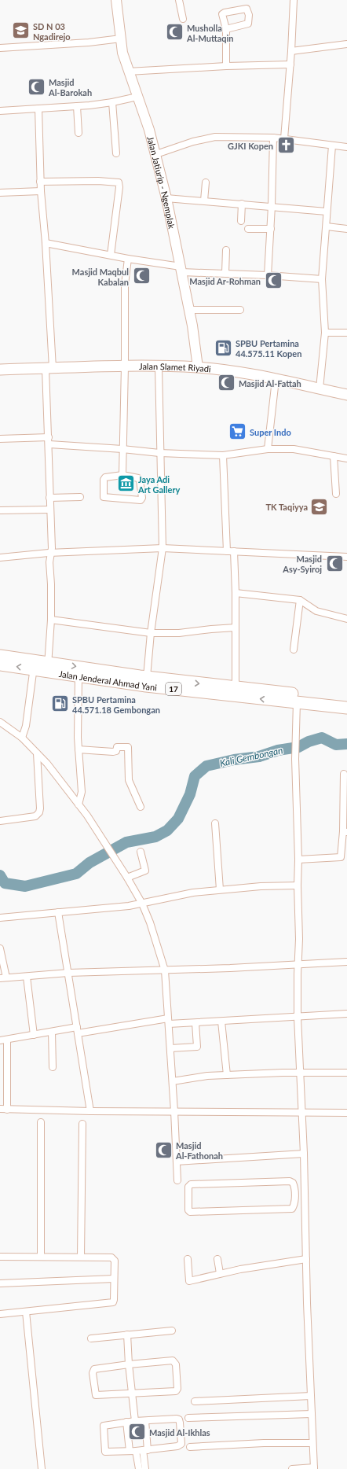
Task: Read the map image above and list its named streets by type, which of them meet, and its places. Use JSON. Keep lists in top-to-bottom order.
{
  "streets": {
    "highway": ["Jalan Jenderal Ahmad Yani", "17"],
    "main road": ["Jalan Slamet Riyadi"],
    "street": ["Jalan Jatiurip - Ngemplak"]
  },
  "crossings": [
    ["Jalan Jatiurip - Ngemplak", "Jalan Slamet Riyadi"]
  ],
  "water": ["Kali Gembongan"],
  "places": {
    "school or university": ["SD N 03 Ngadirejo", "TK Taqiyya"],
    "mosque": [
      "Musholla Al-Muttaqin",
      "Masjid Al-Barokah",
      "Masjid Maqbul Kabalan",
      "Masjid Ar-Rohman",
      "Masjid Al-Fattah",
      "Masjid Asy-Syiroj",
      "Masjid Al-Fathonah",
      "Masjid Al-Ikhlas"
    ],
    "church": ["GJKI Kopen"],
    "fuel station": ["SPBU Pertamina 44.575.11 Kopen", "SPBU Pertamina 44.571.18 Gembongan"],
    "supermarket": ["Super Indo"],
    "museum": ["Jaya Adi Art Gallery"]
  }
}
